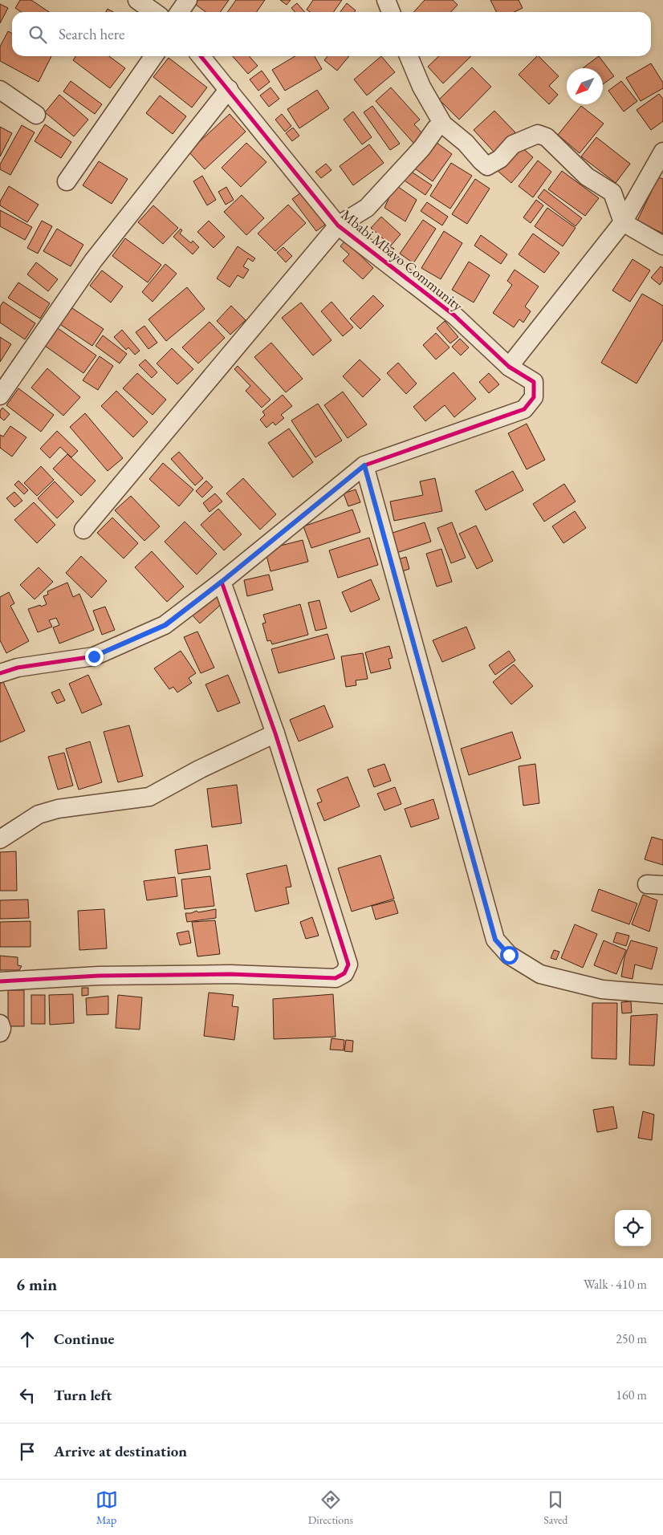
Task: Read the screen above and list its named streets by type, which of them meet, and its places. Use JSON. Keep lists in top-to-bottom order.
{
  "streets": {
    "street": ["Mbabi Mbayo Community"]
  },
  "north": "bottom left",
  "page": {
    "search": "Search here",
    "heading": ["6 min", "Walk · 410 m"],
    "list": [
      ["Continue", "250 m"],
      ["Turn left", "160 m"],
      "Arrive at destination"
    ],
    "nav": ["Map", "Directions", "Saved"]
  }
}
